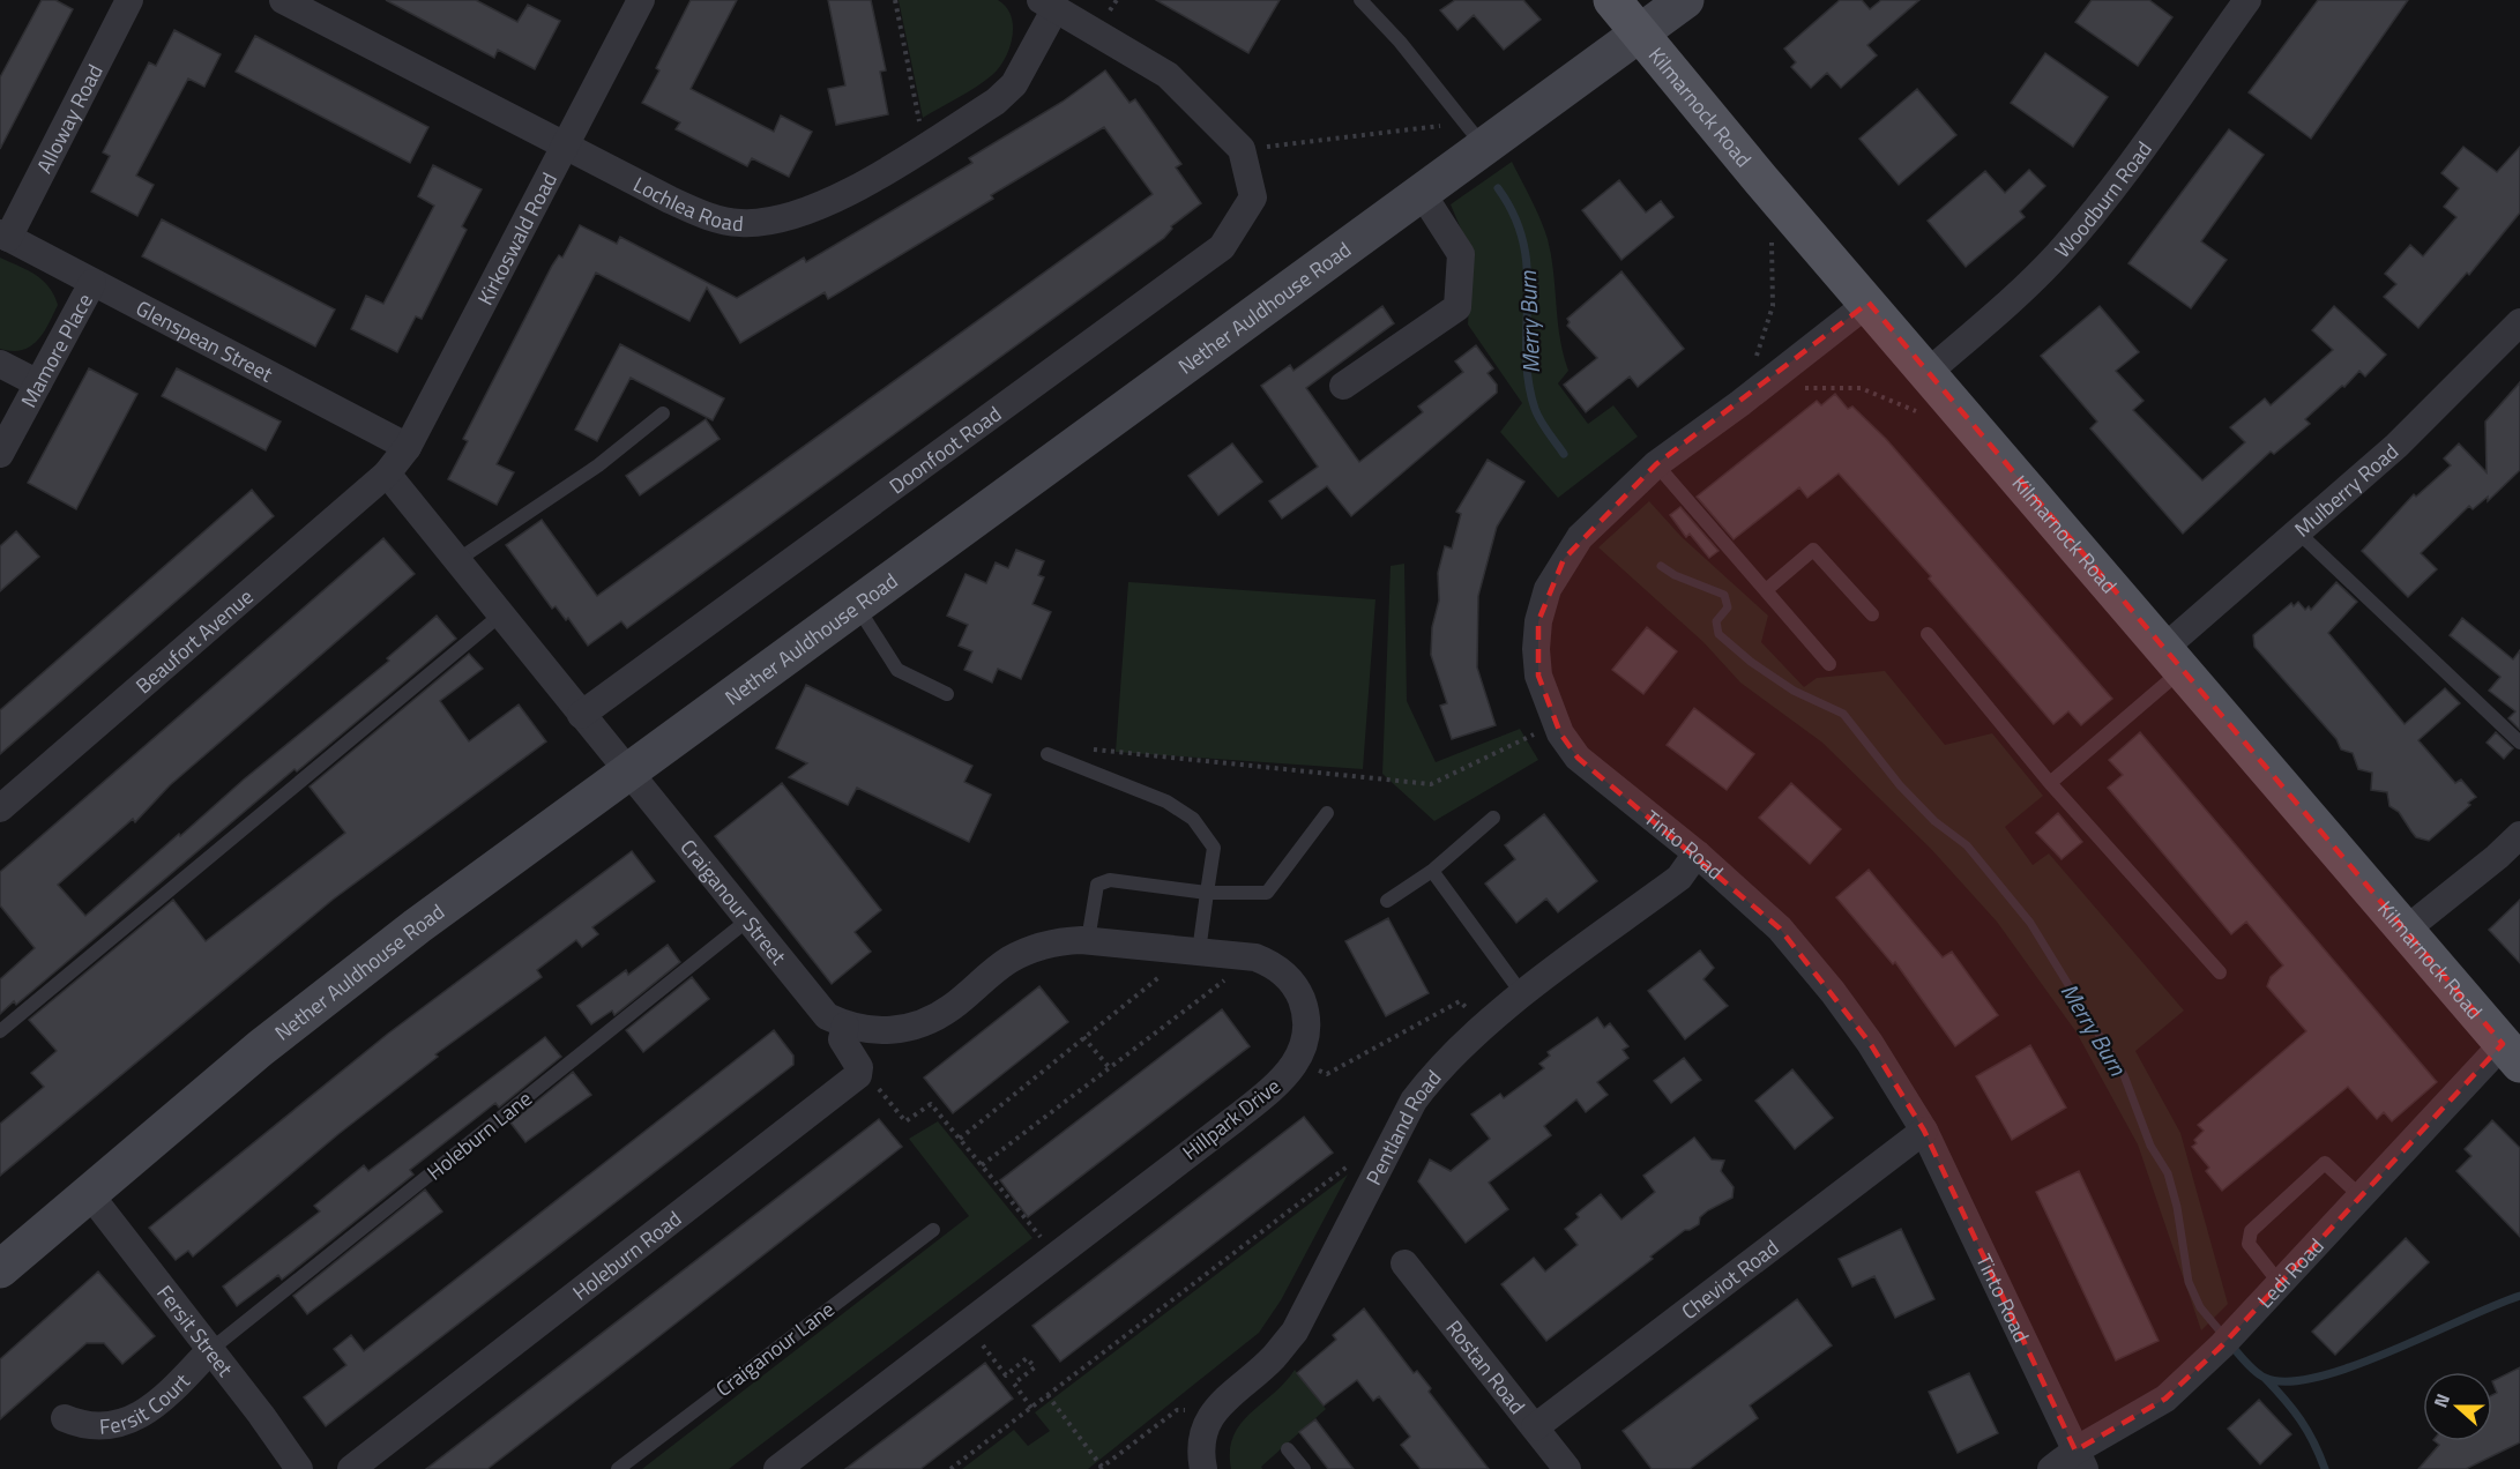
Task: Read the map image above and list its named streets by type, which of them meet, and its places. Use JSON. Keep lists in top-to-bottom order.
{
  "streets": {
    "main road": ["Kilmarnock Road", "Nether Auldhouse Road"],
    "street": [
      "Alloway Road",
      "Woodburn Road",
      "Lochlea Road",
      "Kirkoswald Road",
      "Glenspean Street",
      "Mamore Place",
      "Doonfoot Road",
      "Mulberry Road",
      "Beaufort Avenue",
      "Tinto Road",
      "Craiganour Street",
      "Hillpark Drive",
      "Pentland Road",
      "Holeburn Road",
      "Ledi Road",
      "Cheviot Road",
      "Fersit Street",
      "Rostan Road",
      "Fersit Court"
    ],
    "lane": ["Holeburn Lane", "Craiganour Lane"]
  },
  "crossings": [
    ["Kilmarnock Road", "Woodburn Road"],
    ["Kilmarnock Road", "Nether Auldhouse Road"],
    ["Kilmarnock Road", "Mulberry Road"],
    ["Kilmarnock Road", "Tinto Road"],
    ["Kilmarnock Road", "Ledi Road"],
    ["Alloway Road", "Glenspean Street"],
    ["Lochlea Road", "Kirkoswald Road"],
    ["Kirkoswald Road", "Glenspean Street"],
    ["Kirkoswald Road", "Beaufort Avenue"],
    ["Kirkoswald Road", "Craiganour Street"],
    ["Nether Auldhouse Road", "Craiganour Street"],
    ["Nether Auldhouse Road", "Fersit Street"],
    ["Glenspean Street", "Mamore Place"],
    ["Doonfoot Road", "Craiganour Street"],
    ["Beaufort Avenue", "Craiganour Street"],
    ["Tinto Road", "Pentland Road"],
    ["Tinto Road", "Ledi Road"],
    ["Tinto Road", "Cheviot Road"],
    ["Craiganour Street", "Hillpark Drive"],
    ["Craiganour Street", "Holeburn Lane"],
    ["Holeburn Lane", "Fersit Street"],
    ["Holeburn Lane", "Fersit Court"],
    ["Cheviot Road", "Rostan Road"],
    ["Fersit Street", "Fersit Court"]
  ],
  "water": ["Merry Burn"],
  "north": "left"
}
